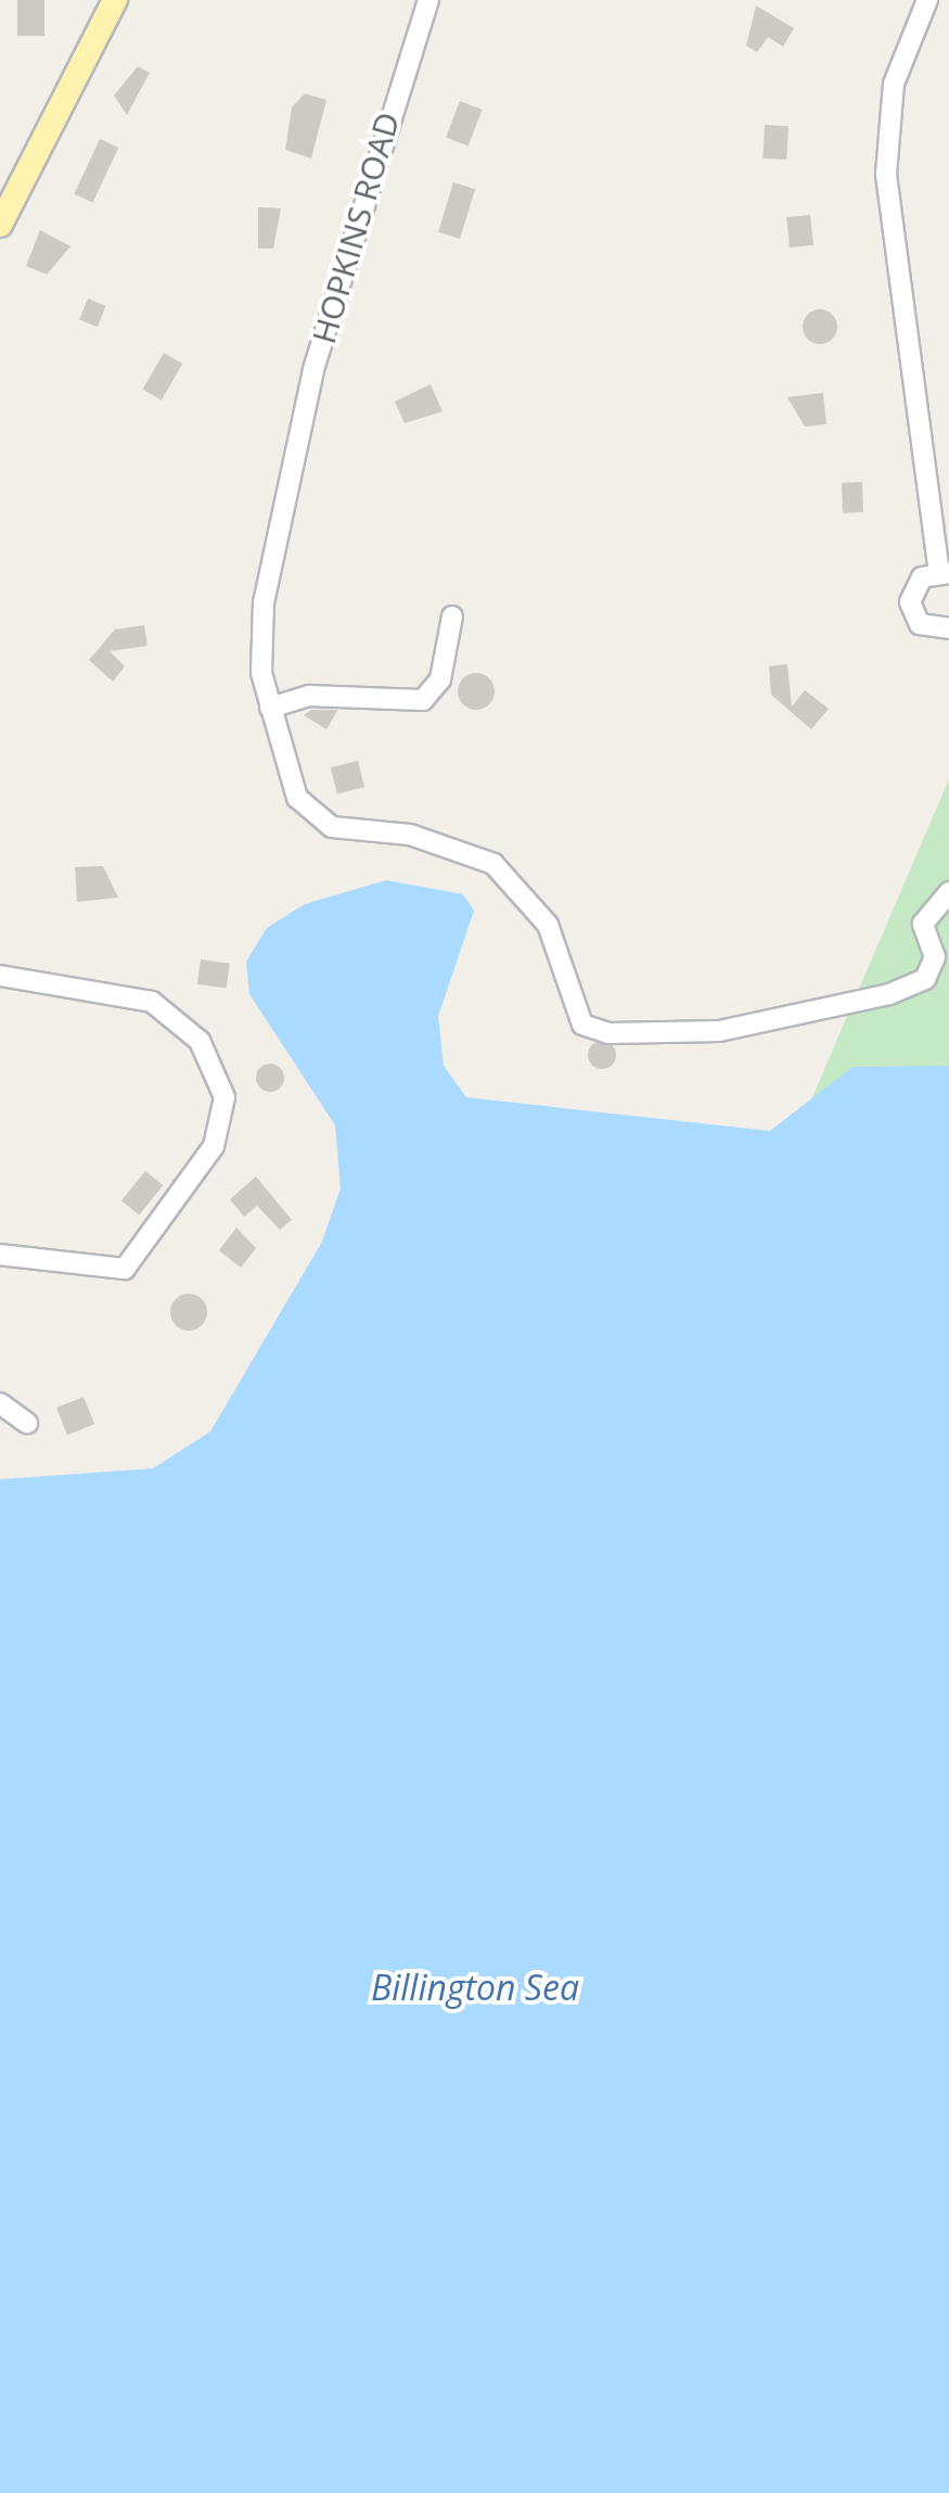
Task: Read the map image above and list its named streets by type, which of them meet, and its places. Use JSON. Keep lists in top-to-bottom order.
{
  "streets": {
    "street": ["HOPKINS ROAD"]
  },
  "water": ["Billington Sea"]
}
